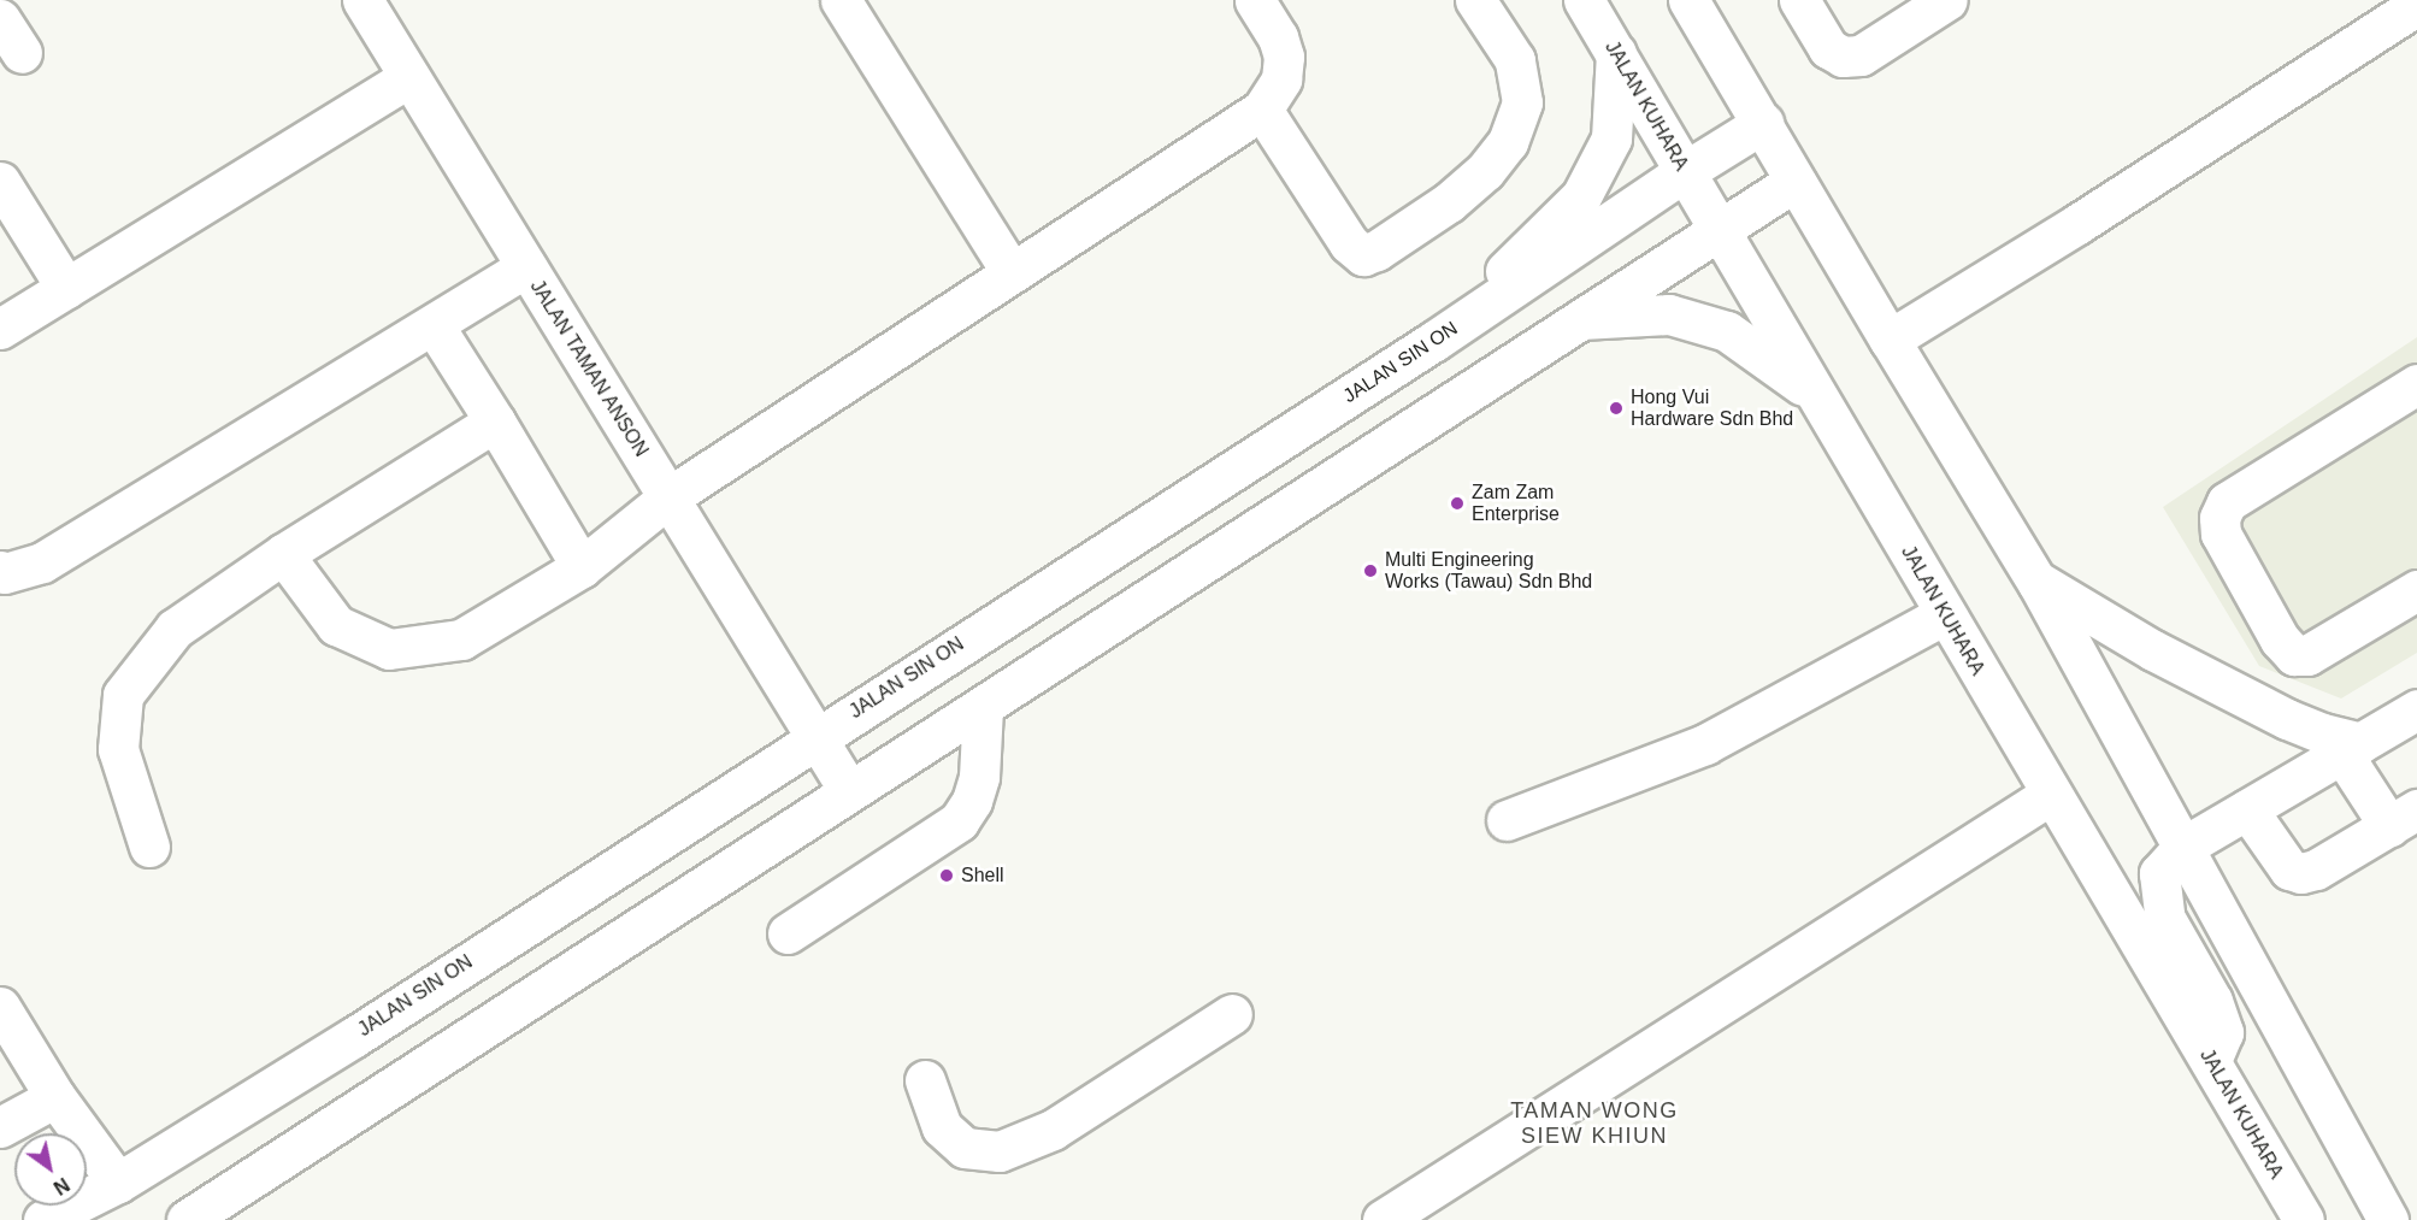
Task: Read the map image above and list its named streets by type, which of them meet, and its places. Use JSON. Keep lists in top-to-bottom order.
{
  "streets": {
    "main road": ["JALAN KUHARA", "JALAN SIN ON", "JALAN TAMAN ANSON"]
  },
  "crossings": [
    ["JALAN KUHARA", "JALAN SIN ON"],
    ["JALAN SIN ON", "JALAN TAMAN ANSON"]
  ],
  "districts": ["TAMAN WONG SIEW KHIUN"],
  "places": [
    "Hong Vui Hardware Sdn Bhd",
    "Zam Zam Enterprise",
    "Multi Engineering Works (Tawau) Sdn Bhd",
    "Shell"
  ],
  "north": "bottom right"
}
